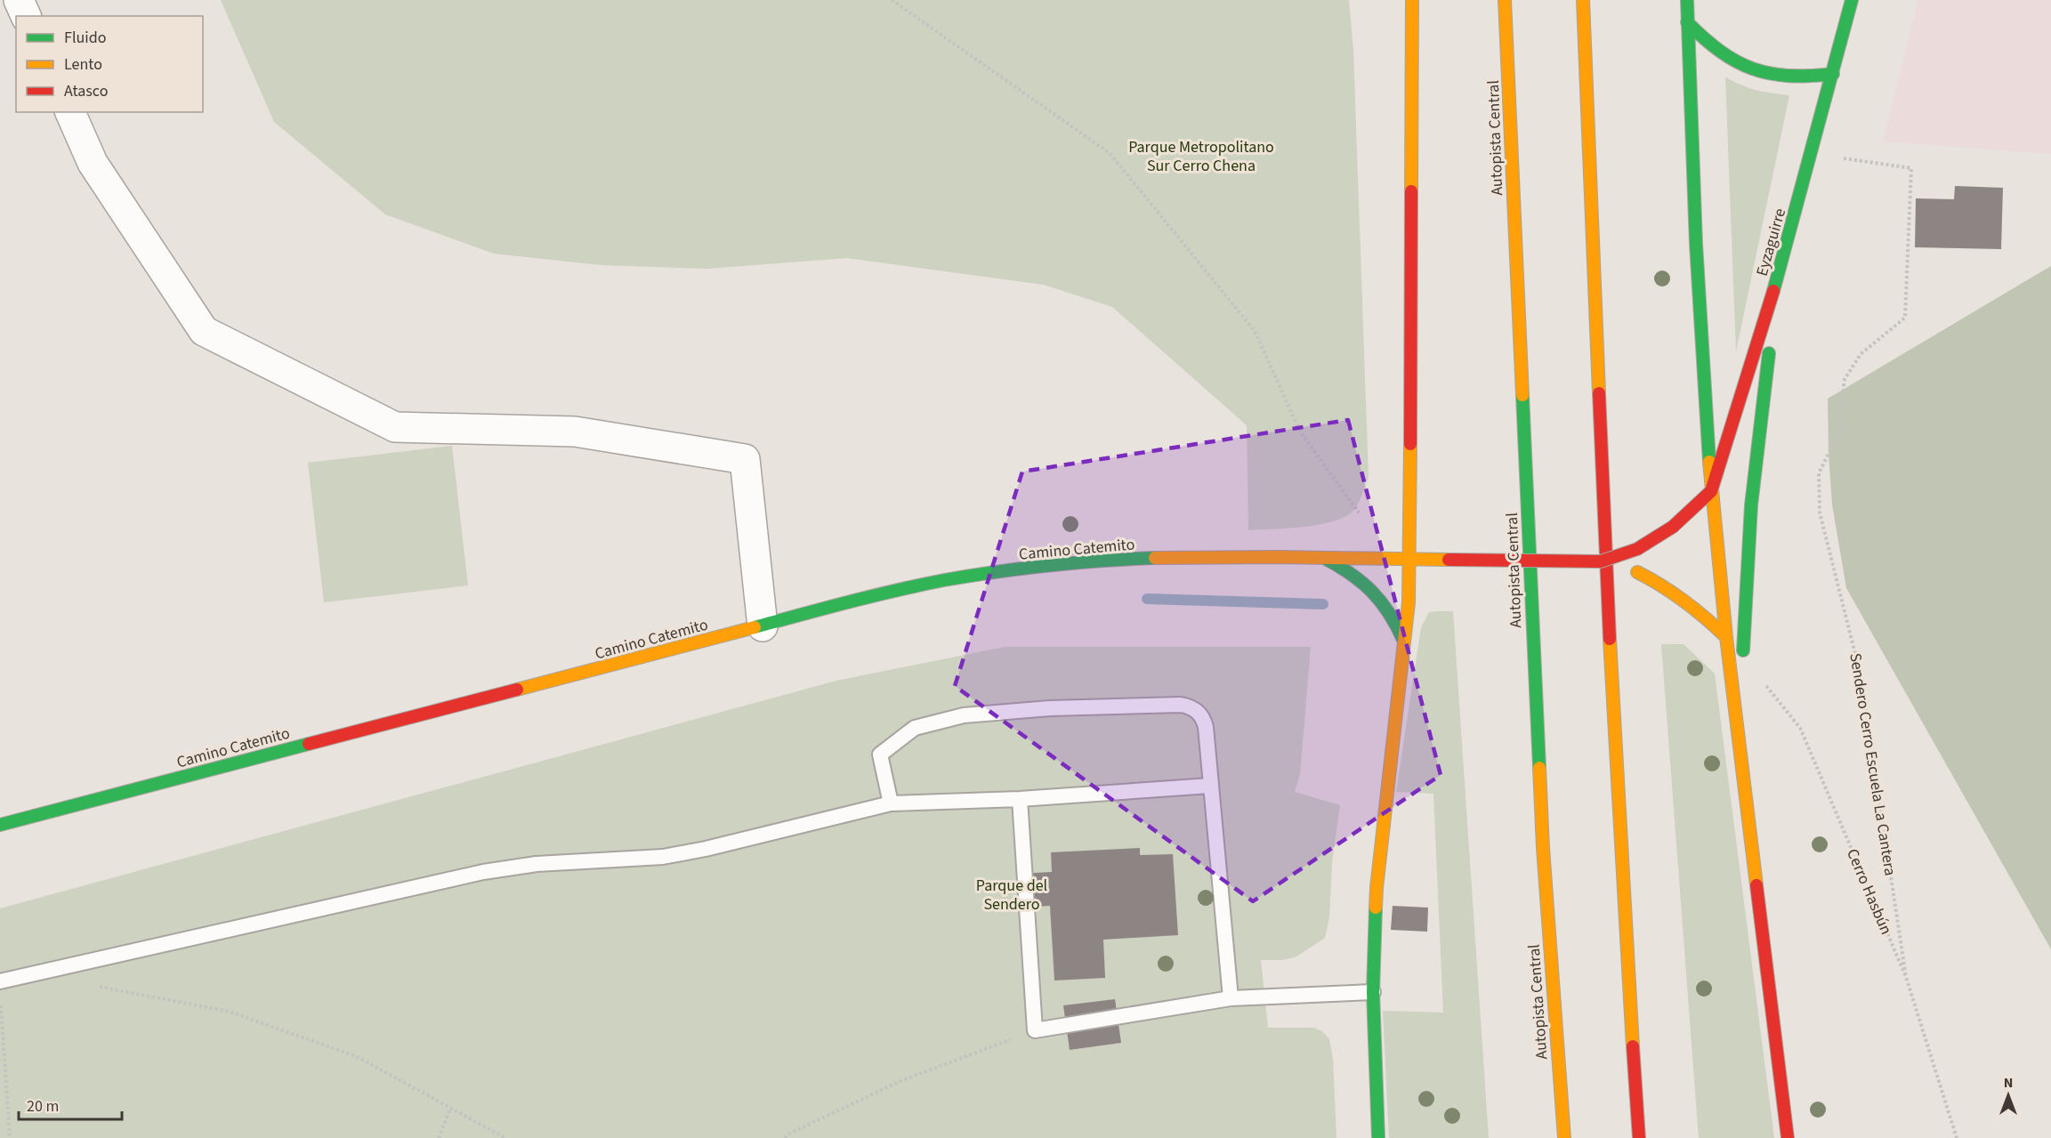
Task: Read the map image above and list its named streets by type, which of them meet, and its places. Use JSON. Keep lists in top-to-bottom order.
{
  "streets": {
    "main road": ["Autopista Central", "Eyzaguirre", "Camino Catemito"],
    "path": ["Sendero Cerro Escuela La Cantera", "Cerro Hasbún"]
  },
  "crossings": [
    ["Eyzaguirre", "Camino Catemito"],
    ["Sendero Cerro Escuela La Cantera", "Cerro Hasbún"]
  ],
  "parks": ["Parque Metropolitano Sur Cerro Chena", "Parque del Sendero"],
  "legend": ["Fluido", "Lento", "Atasco"],
  "scale_bar": "20 m",
  "north": "top"
}
